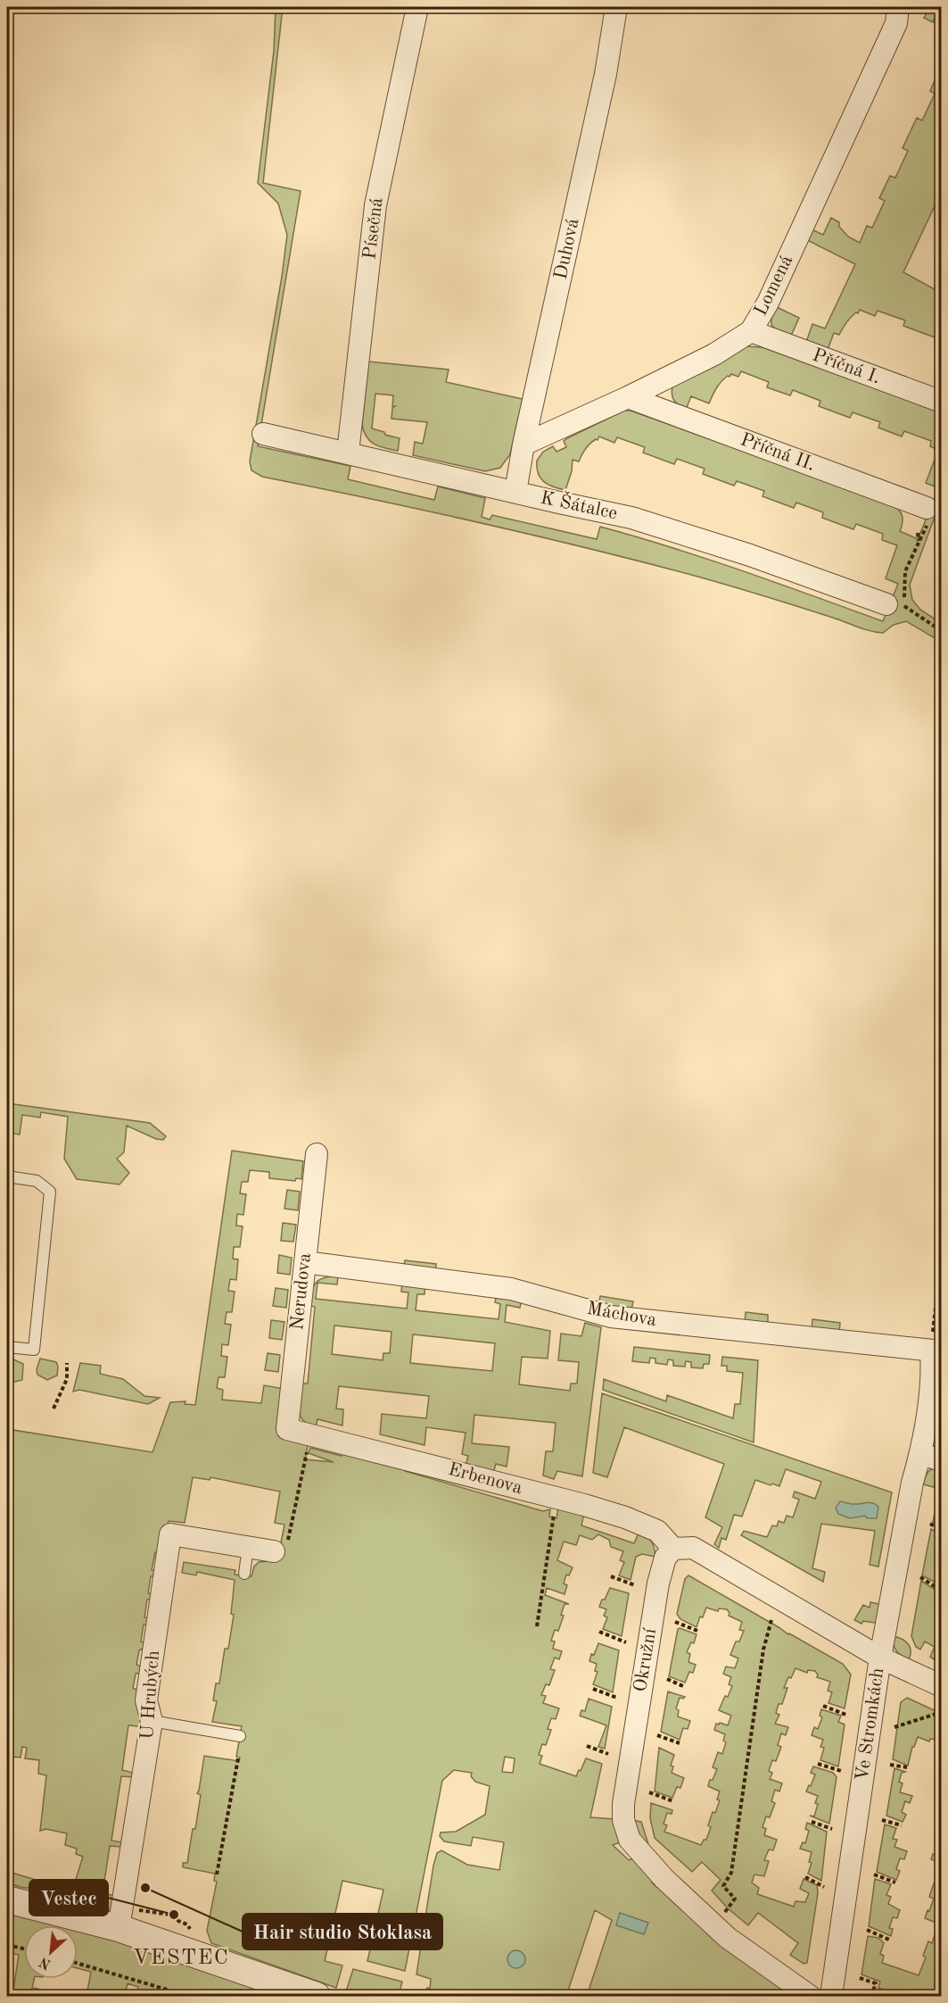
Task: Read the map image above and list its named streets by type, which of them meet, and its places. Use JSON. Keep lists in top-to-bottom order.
{
  "streets": {
    "street": [
      "Písečná",
      "Duhová",
      "Lomená",
      "Příčná I.",
      "Příčná II.",
      "K Šátalce",
      "Nerudova",
      "Máchova",
      "Erbenova",
      "Okružní",
      "U Hrubých",
      "Ve Stromkách"
    ]
  },
  "crossings": [
    ["Písečná", "K Šátalce"],
    ["Duhová", "Lomená"],
    ["Duhová", "K Šátalce"],
    ["Lomená", "Příčná I."],
    ["Lomená", "Příčná II."],
    ["Nerudova", "Máchova"],
    ["Nerudova", "Erbenova"],
    ["Máchova", "Ve Stromkách"],
    ["Erbenova", "Okružní"]
  ],
  "districts": ["VESTEC"],
  "places": ["Hair studio Stoklasa", "Vestec"],
  "north": "bottom left"
}
